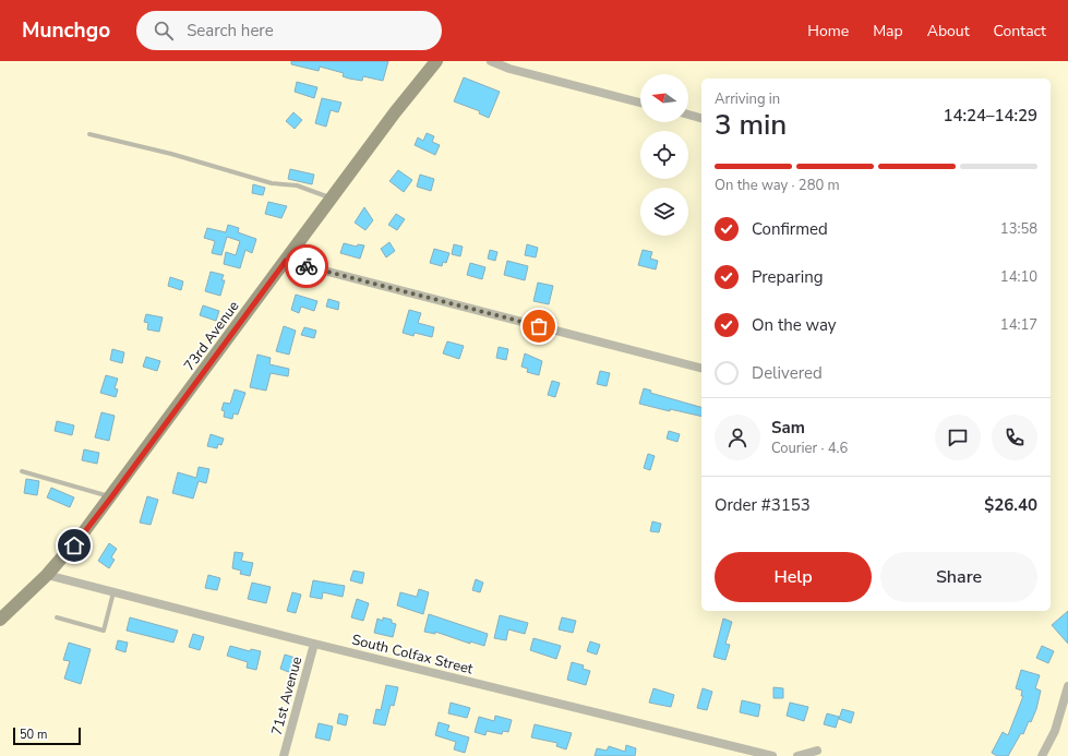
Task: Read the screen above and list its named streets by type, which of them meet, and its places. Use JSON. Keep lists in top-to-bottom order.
{
  "streets": {
    "street": ["73rd Avenue", "South Colfax Street", "71st Avenue"]
  },
  "crossings": [
    ["73rd Avenue", "South Colfax Street"],
    ["South Colfax Street", "71st Avenue"]
  ],
  "scale_bar": "50 m",
  "north": "left",
  "page": {
    "header": "Munchgo",
    "search": "Search here",
    "nav": [
      "Home",
      "Map",
      "About",
      "Contact"
    ],
    "heading": ["3 min", "Arriving in", "14:24–14:29"],
    "panel": [
      "Sam",
      "Courier · 4.6",
      "Order #3153",
      "$26.40"
    ],
    "bar": "On the way · 280 m",
    "list": [
      ["Confirmed", "13:58"],
      ["Preparing", "14:10"],
      ["On the way", "14:17"],
      "Delivered"
    ],
    "buttons": ["Help", "Share"],
    "scale": "50 m"
  }
}
